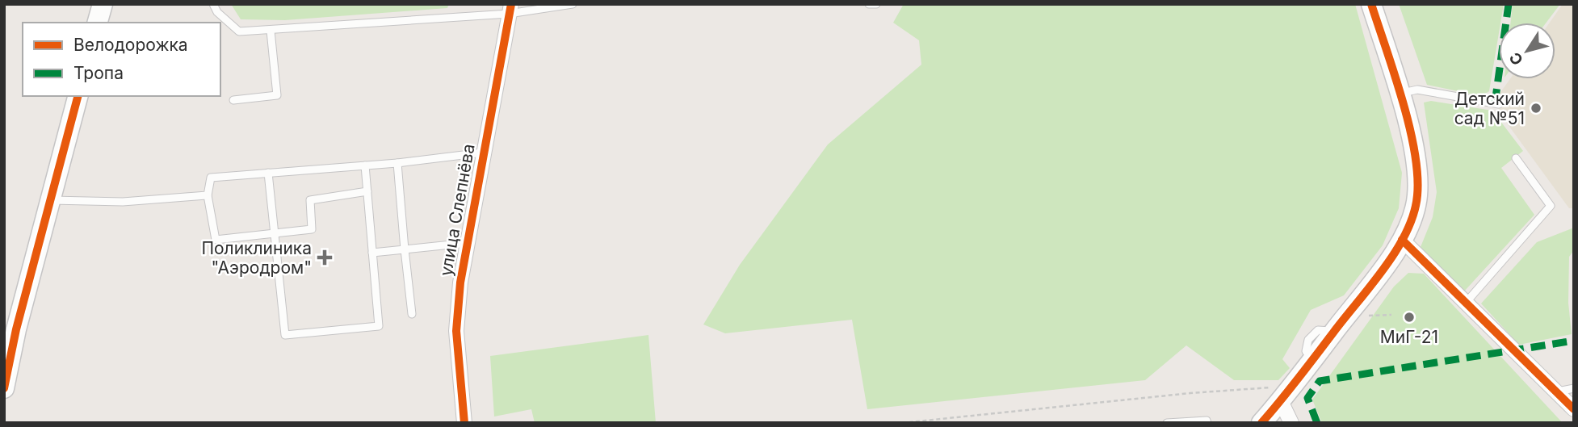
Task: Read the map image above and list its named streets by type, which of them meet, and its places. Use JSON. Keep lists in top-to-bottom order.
{
  "streets": {
    "street": ["улица Слепнёва"]
  },
  "places": {
    "other": ["Детский сад №51", "МиГ-21"],
    "health": ["Поликлиника \"Аэродром\""]
  },
  "legend": ["Велодорожка", "Тропа"],
  "north": "bottom left"
}
